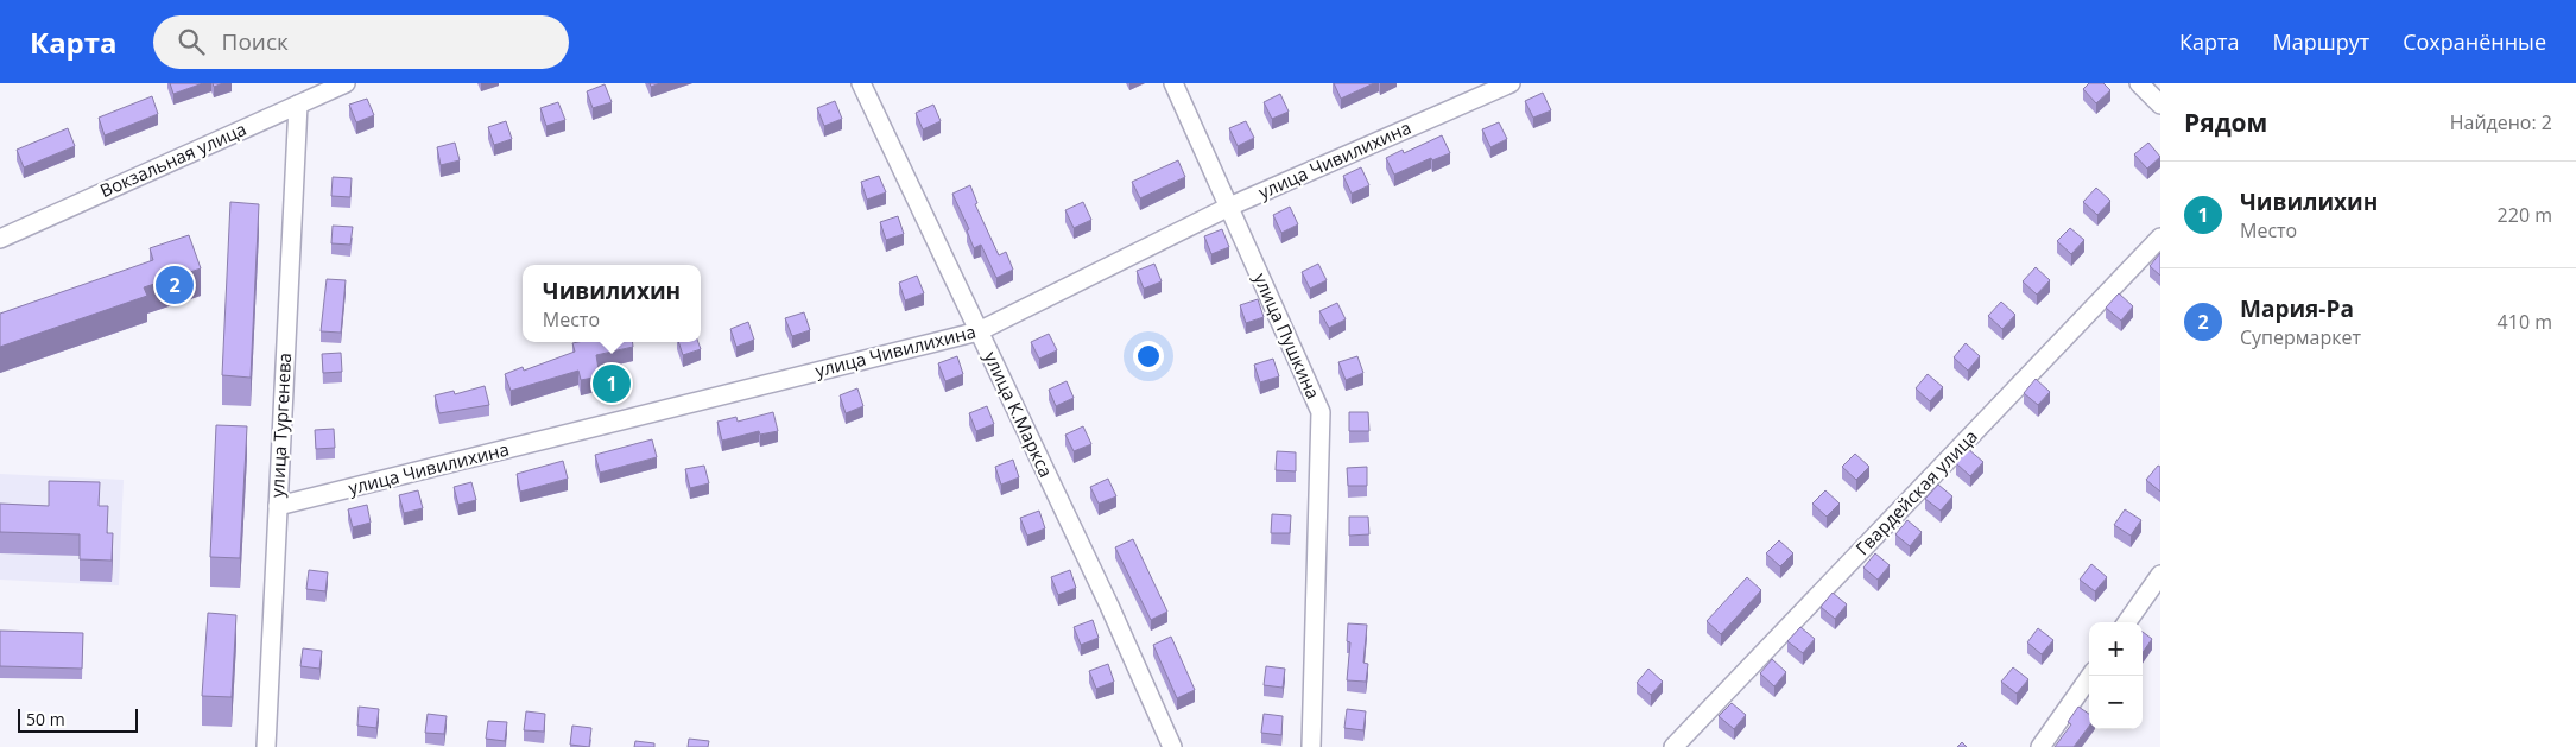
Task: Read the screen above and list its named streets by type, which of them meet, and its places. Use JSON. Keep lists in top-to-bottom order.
{
  "streets": {
    "street": [
      "Вокзальная улица",
      "улица Чивилихина",
      "улица Пушкина",
      "улица К.Маркса",
      "улица Тургенева",
      "Гвардейская улица"
    ]
  },
  "crossings": [
    ["Вокзальная улица", "улица Тургенева"],
    ["улица Чивилихина", "улица Пушкина"],
    ["улица Чивилихина", "улица К.Маркса"],
    ["улица Чивилихина", "улица Тургенева"]
  ],
  "scale_bar": "50 m",
  "page": {
    "header": "Карта",
    "search": "Поиск",
    "nav": ["Карта", "Маршрут", "Сохранённые"],
    "heading": ["Рядом", "Найдено: 2"],
    "list": [
      {
        "mark": "1",
        "name": "Чивилихин",
        "note": "Место",
        "value": "220 m"
      },
      {
        "mark": "2",
        "name": "Мария-Ра",
        "note": "Супермаркет",
        "value": "410 m"
      }
    ],
    "pins": ["2", "1"],
    "popup": ["Чивилихин", "Место"],
    "map_buttons": ["+", "−"],
    "scale": "50 m"
  }
}
